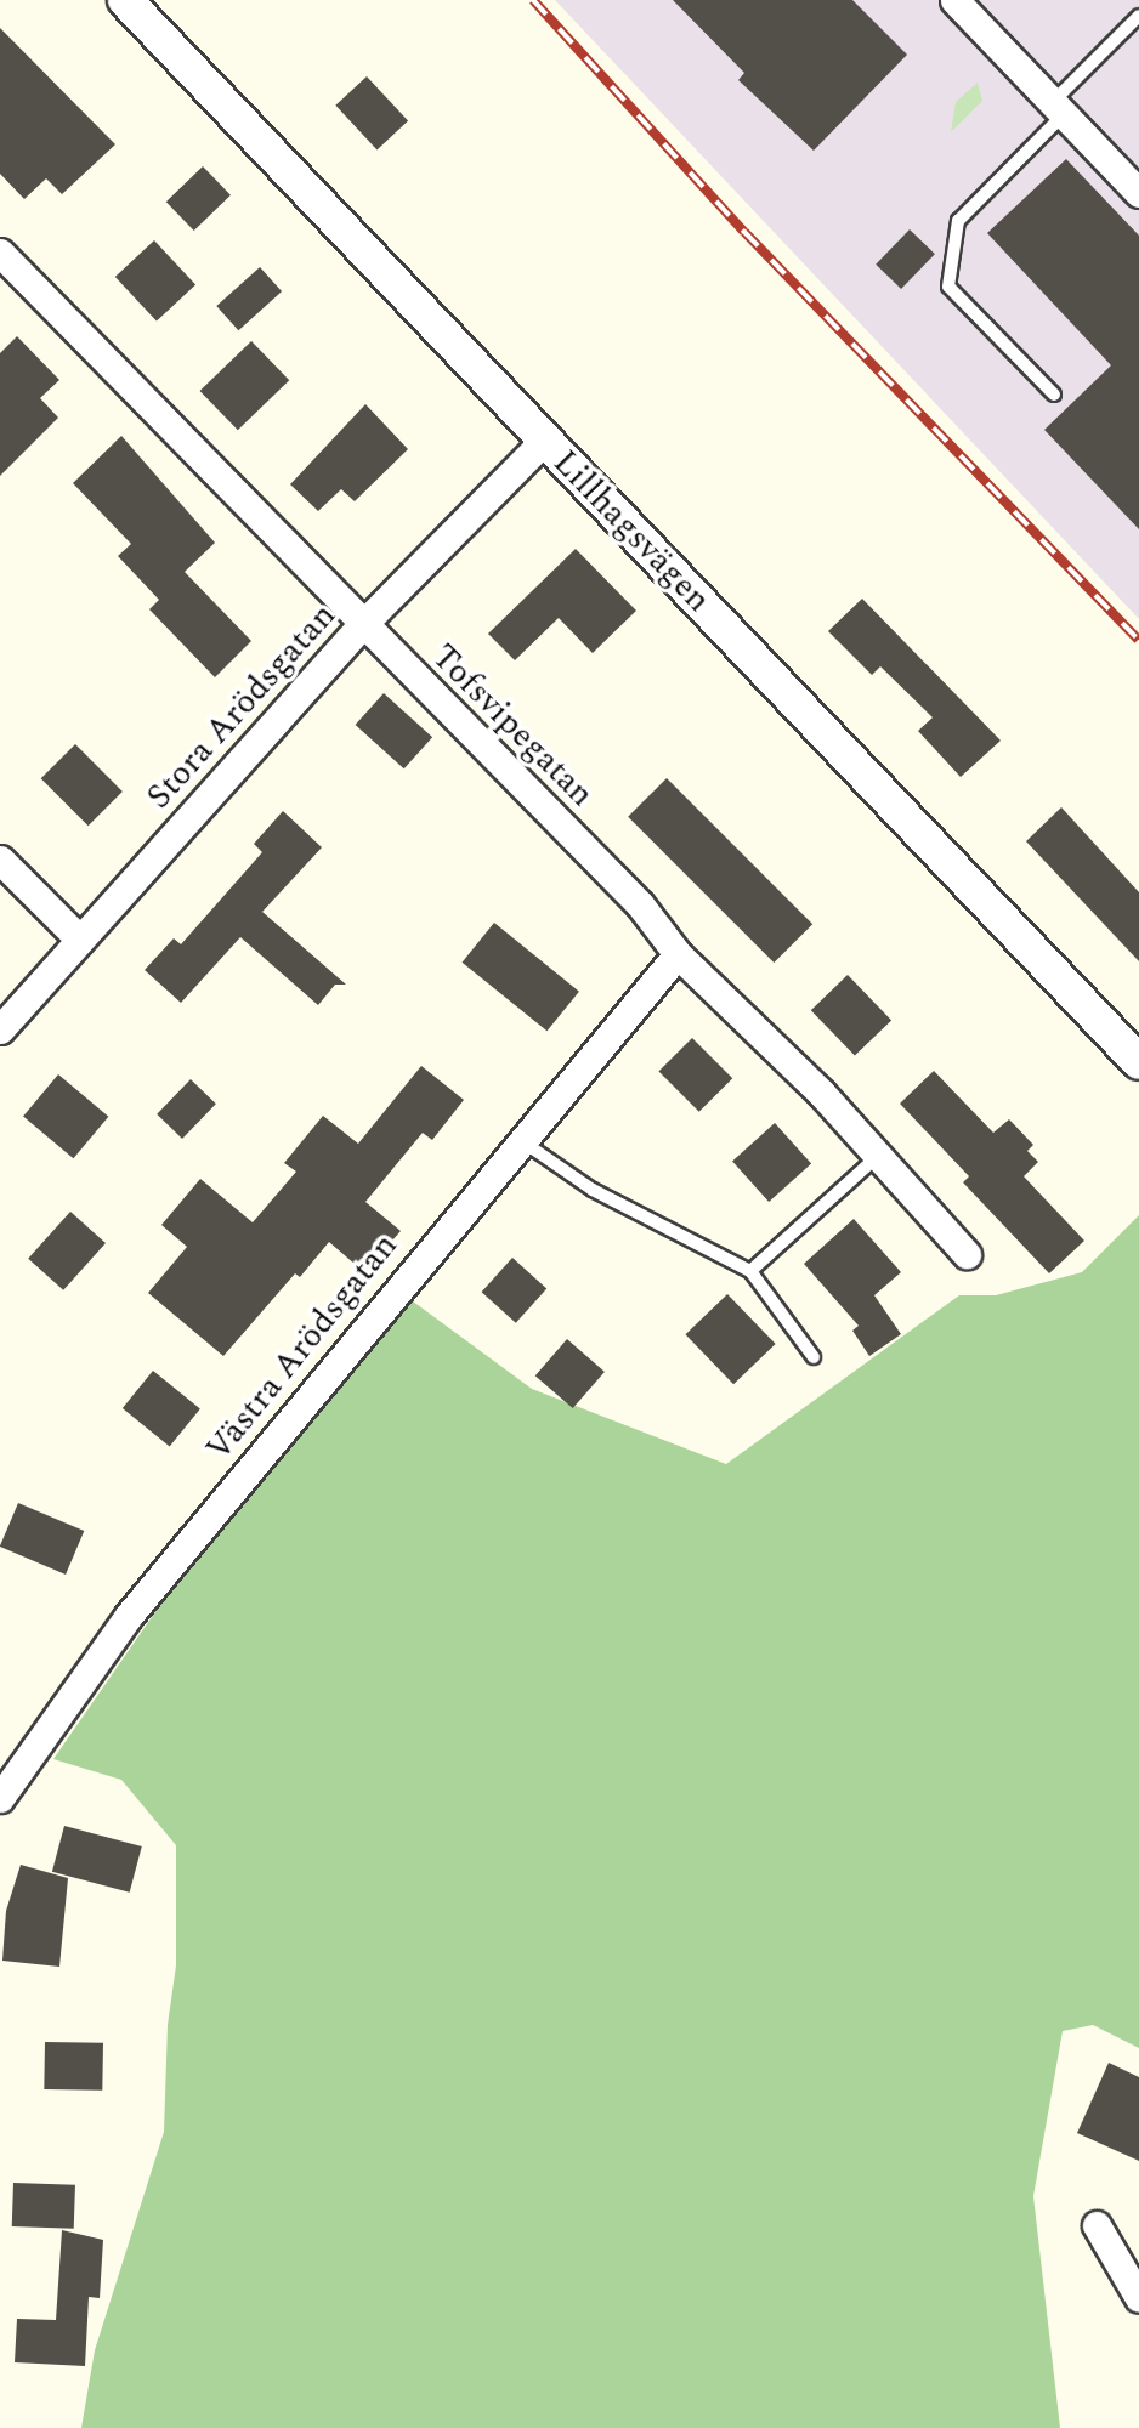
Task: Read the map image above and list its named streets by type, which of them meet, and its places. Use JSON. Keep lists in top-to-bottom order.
{
  "streets": {
    "street": [
      "Lillhagsvägen",
      "Stora Arödsgatan",
      "Tofsvipegatan",
      "Västra Arödsgatan"
    ]
  },
  "crossings": [
    ["Lillhagsvägen", "Stora Arödsgatan"],
    ["Stora Arödsgatan", "Tofsvipegatan"],
    ["Tofsvipegatan", "Västra Arödsgatan"]
  ]
}
